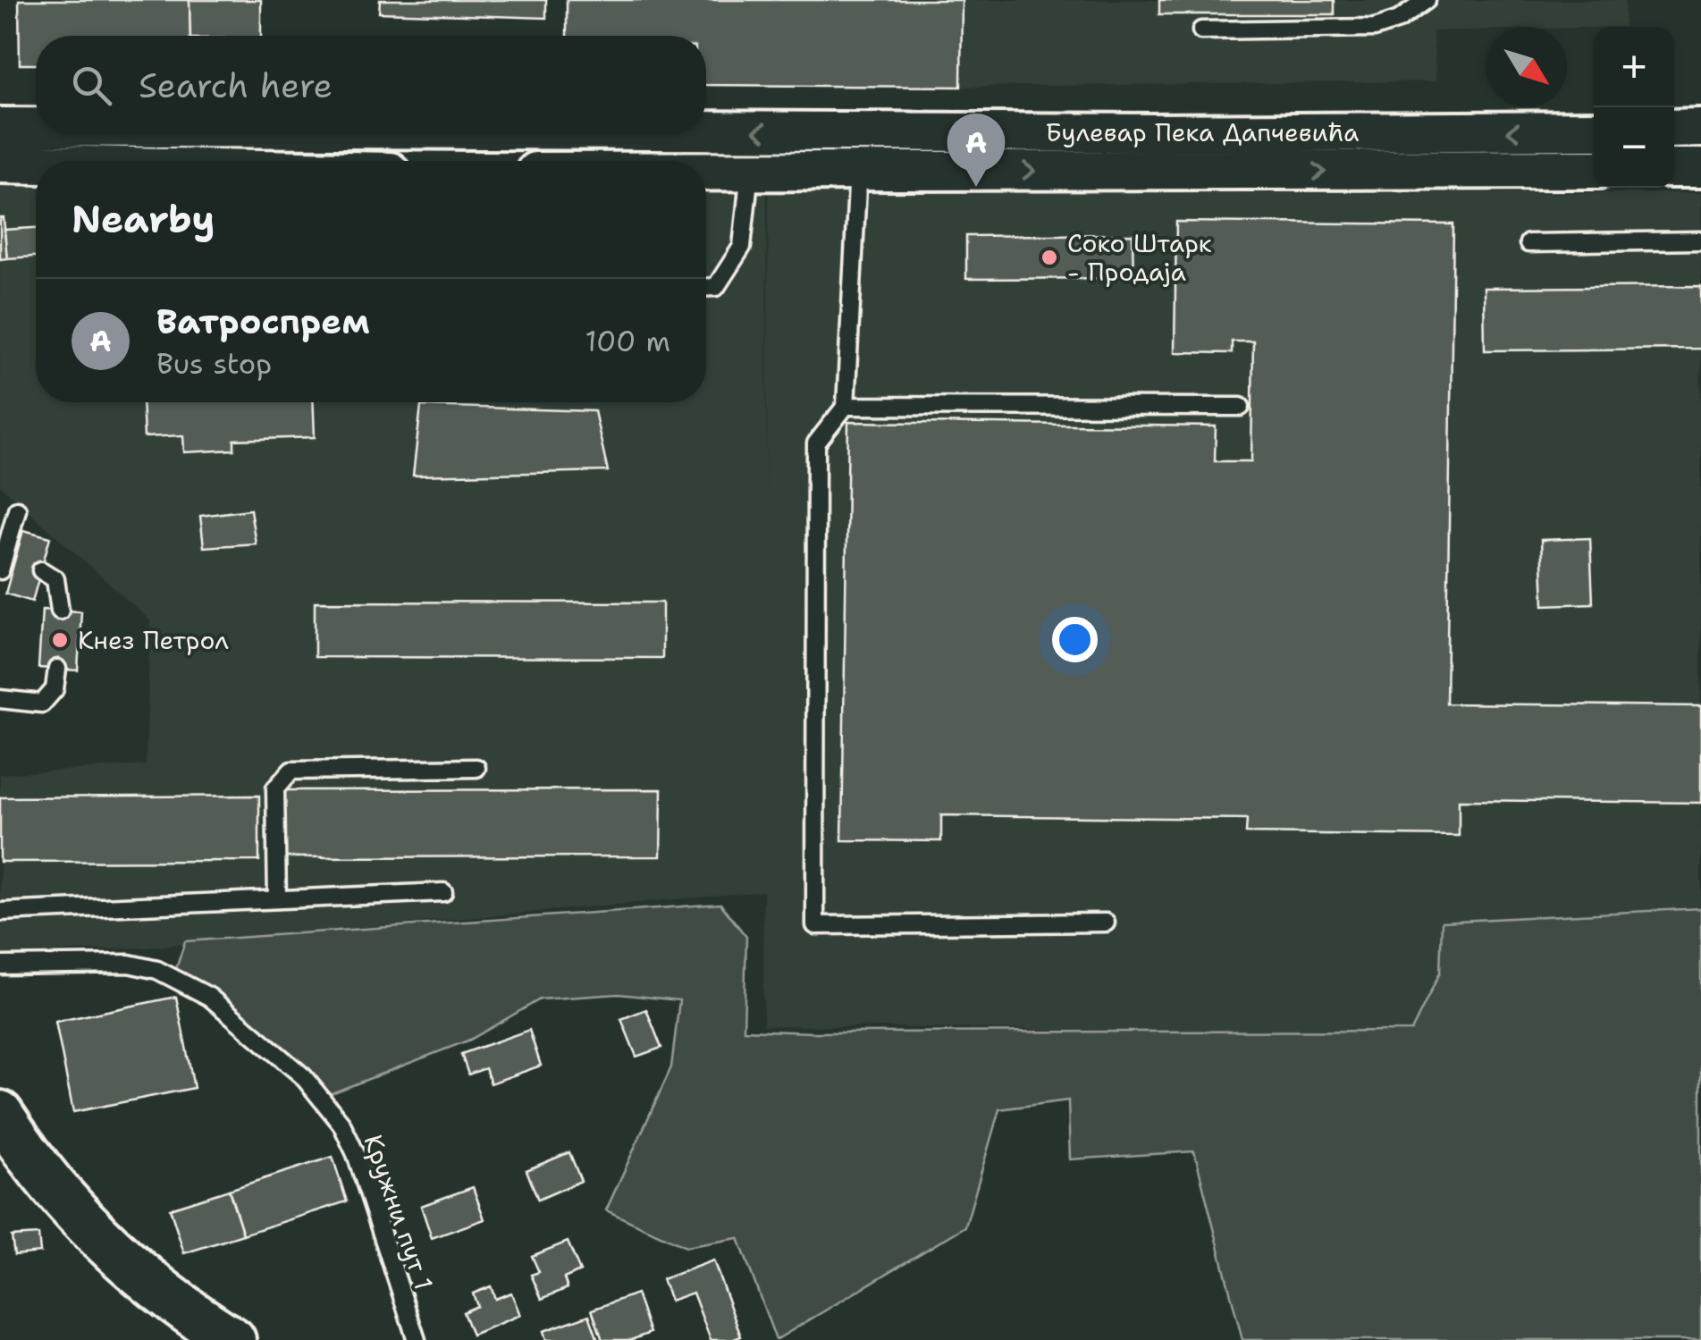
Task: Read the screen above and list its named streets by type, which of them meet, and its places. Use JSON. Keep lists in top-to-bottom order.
{
  "streets": {
    "street": ["Булевар Пека Дапчевића"],
    "lane": ["Кружни пут 1"]
  },
  "places": ["Соко Штарк - Продаја", "Кнез Петрол"],
  "north": "bottom right",
  "page": {
    "map_buttons": ["+", "−"],
    "search": "Search here",
    "pins": "A",
    "heading": "Nearby",
    "list": [
      {
        "mark": "A",
        "name": "Ватроспрем",
        "note": "Bus stop",
        "value": "100 m"
      }
    ]
  }
}
